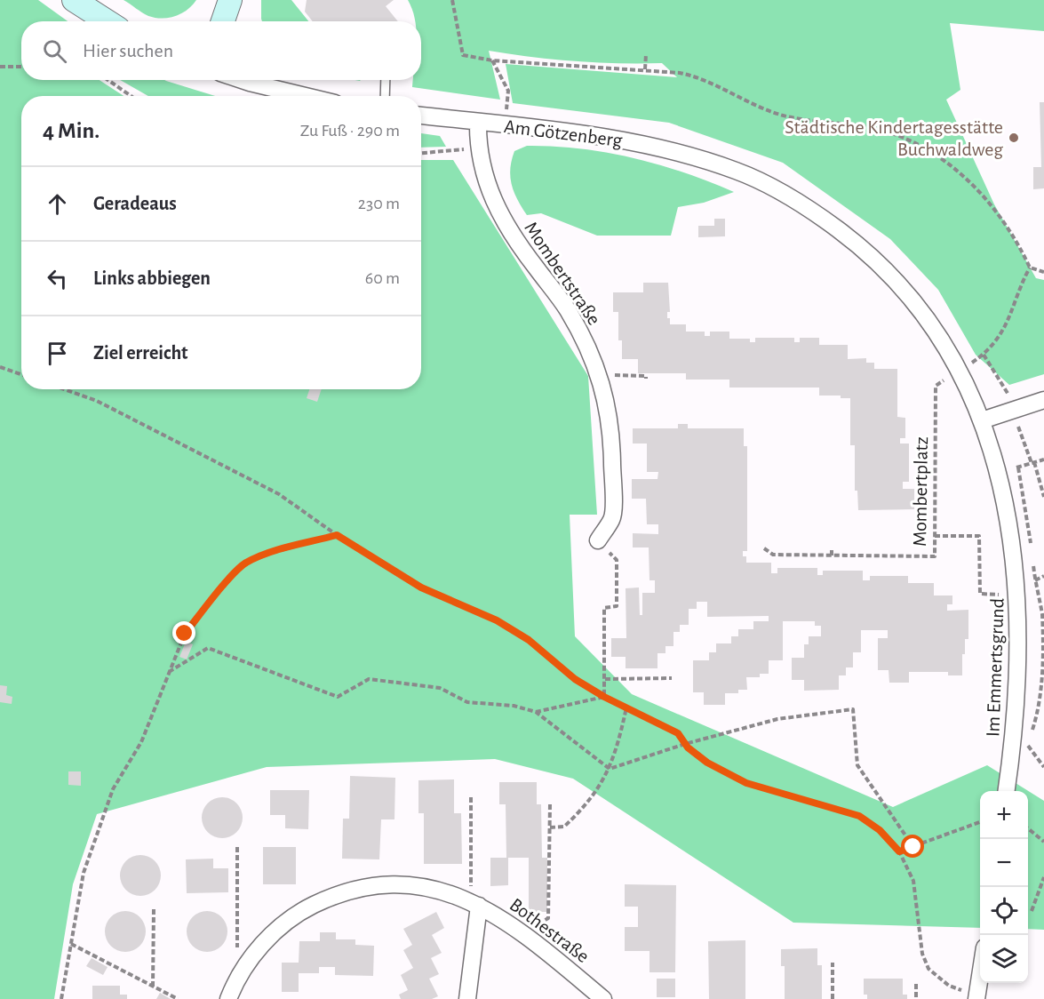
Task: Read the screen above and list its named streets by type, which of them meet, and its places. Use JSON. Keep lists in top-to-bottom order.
{
  "streets": {
    "street": [
      "Am Götzenberg",
      "Mombertstraße",
      "Im Emmertsgrund",
      "Bothestraße"
    ],
    "path": ["Mombertplatz"]
  },
  "crossings": [
    ["Am Götzenberg", "Mombertstraße"],
    ["Am Götzenberg", "Im Emmertsgrund"],
    ["Mombertplatz", "Im Emmertsgrund"]
  ],
  "places": ["Städtische Kindertagesstätte Buchwaldweg"],
  "page": {
    "search": "Hier suchen",
    "heading": ["4 Min.", "Zu Fuß · 290 m"],
    "list": [
      ["Geradeaus", "230 m"],
      ["Links abbiegen", "60 m"],
      "Ziel erreicht"
    ],
    "map_buttons": ["+", "−"]
  }
}
